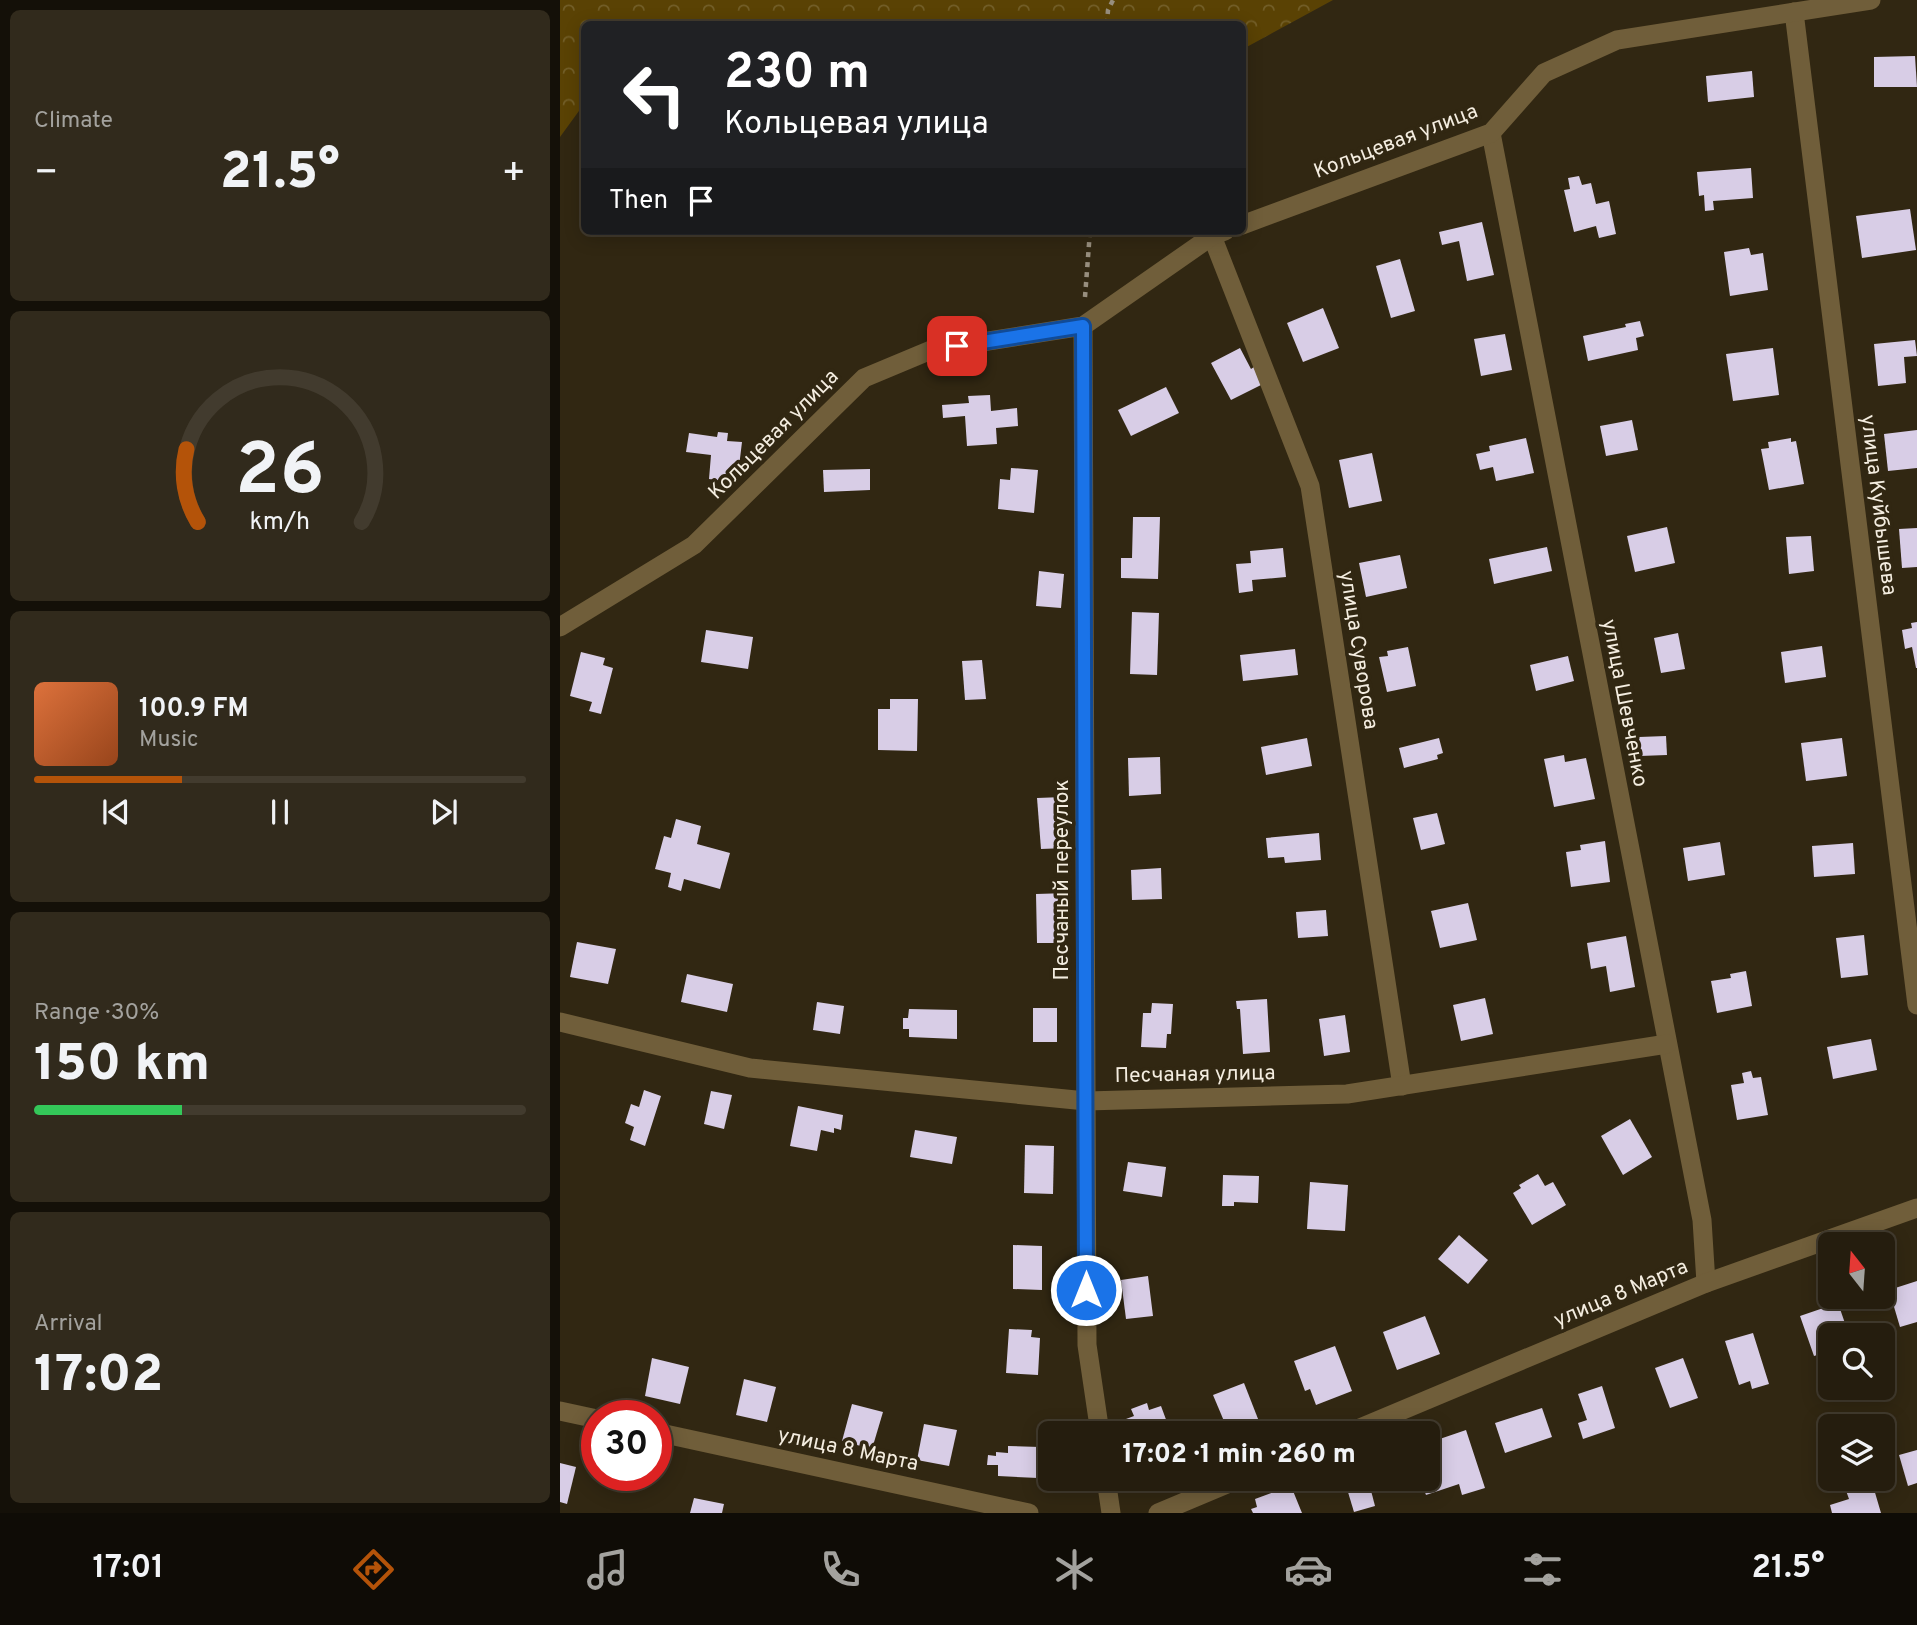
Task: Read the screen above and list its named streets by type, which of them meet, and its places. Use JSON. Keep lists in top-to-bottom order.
{
  "streets": {
    "street": [
      "Кольцевая улица",
      "улица Куйбышева",
      "улица Суворова",
      "улица Шевченко",
      "Песчаный переулок",
      "Песчаная улица",
      "улица 8 Марта"
    ]
  },
  "crossings": [
    ["Кольцевая улица", "улица Куйбышева"],
    ["Кольцевая улица", "улица Шевченко"],
    ["Кольцевая улица", "Песчаный переулок"],
    ["улица Суворова", "Песчаная улица"],
    ["улица Шевченко", "Песчаная улица"],
    ["улица Шевченко", "улица 8 Марта"],
    ["Песчаный переулок", "Песчаная улица"]
  ],
  "north": "top",
  "page": {
    "tile": [
      "Climate",
      ["Range · 30%", "150 km"],
      ["Arrival", "17:02"]
    ],
    "turn": ["230 m", "Кольцевая улица"],
    "heat": ["−", "21.5°", "+"],
    "then": "Then",
    "song": ["100.9 FM", "Music"],
    "limit": "30",
    "trip": "17:02 · 1 min · 260 m",
    "tabs": ["17:01", "21.5°"],
    "gauge": ["26", "km/h"]
  }
}
